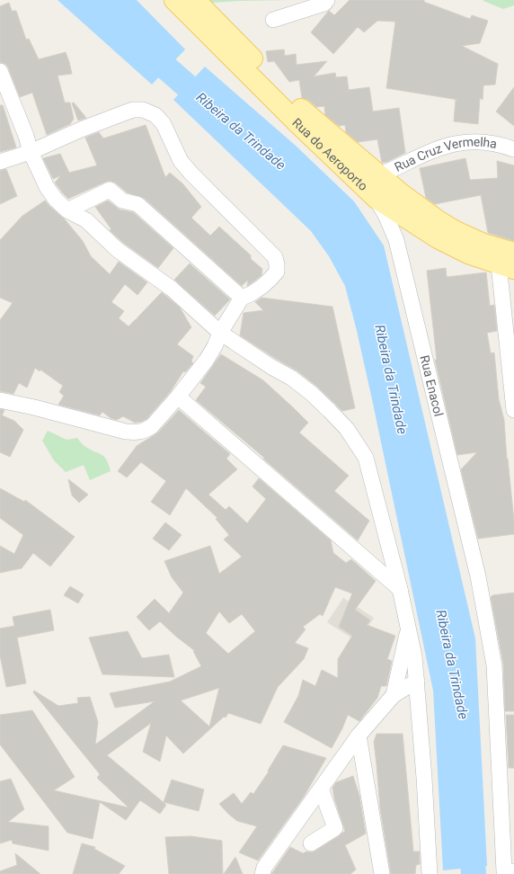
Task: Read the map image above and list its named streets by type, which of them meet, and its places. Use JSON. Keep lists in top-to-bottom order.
{
  "streets": {
    "main road": ["Rua do Aeroporto"],
    "street": ["Rua Cruz Vermelha", "Rua Enacol"]
  },
  "crossings": [
    ["Rua do Aeroporto", "Rua Cruz Vermelha"],
    ["Rua do Aeroporto", "Rua Enacol"]
  ],
  "water": ["Ribeira da Trindade"]
}
